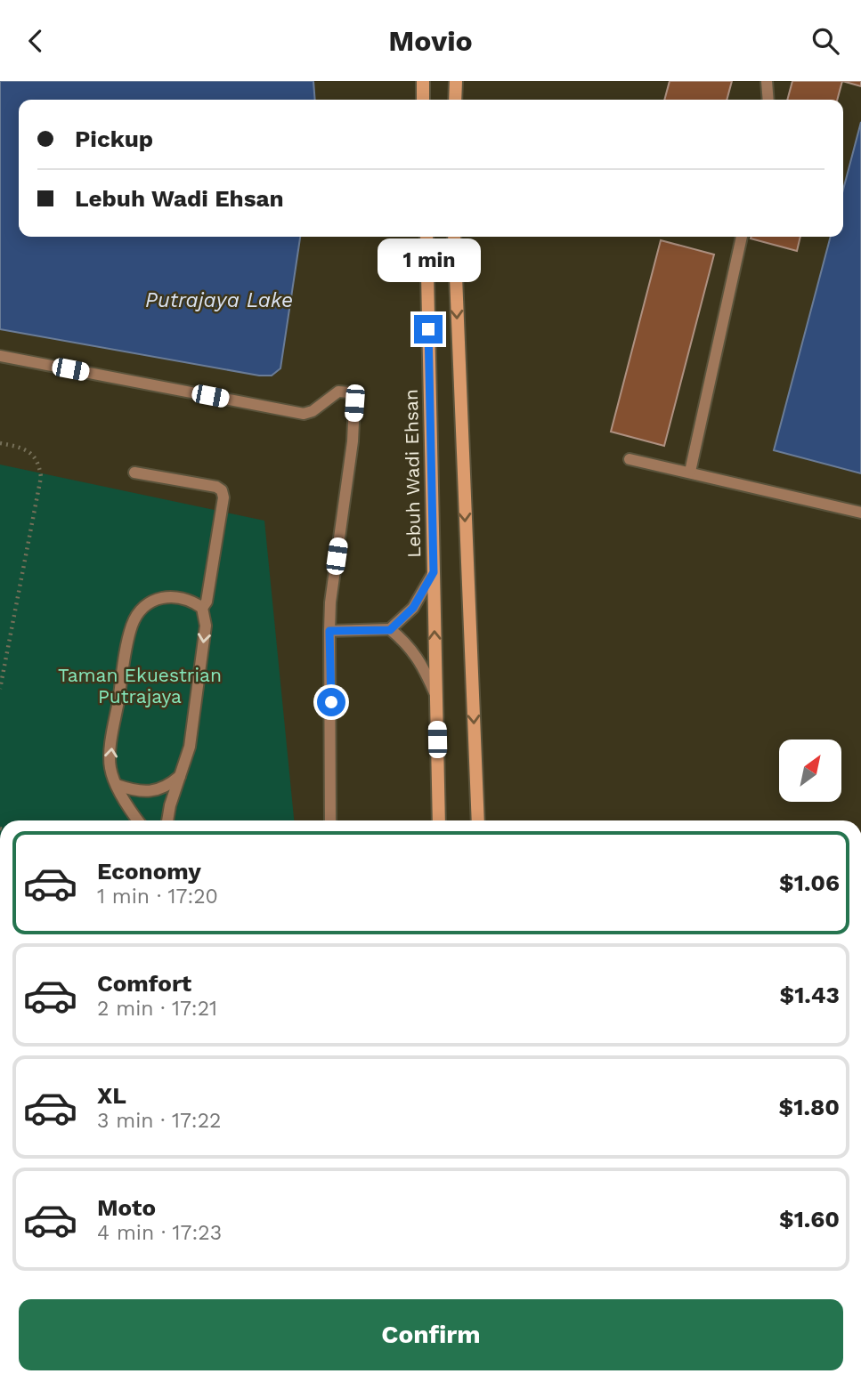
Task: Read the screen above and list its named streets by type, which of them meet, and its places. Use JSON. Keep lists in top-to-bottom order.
{
  "streets": {
    "main road": ["Lebuh Wadi Ehsan"]
  },
  "water": ["Putrajaya Lake"],
  "parks": ["Taman Ekuestrian Putrajaya"],
  "north": "top right",
  "page": {
    "header": "Movio",
    "banner": ["Pickup", "Lebuh Wadi Ehsan"],
    "bubble": "1 min",
    "list": [
      {
        "name": "Economy",
        "note": "1 min · 17:20",
        "value": "$1.06"
      },
      {
        "name": "Comfort",
        "note": "2 min · 17:21",
        "value": "$1.43"
      },
      {
        "name": "XL",
        "note": "3 min · 17:22",
        "value": "$1.80"
      },
      {
        "name": "Moto",
        "note": "4 min · 17:23",
        "value": "$1.60"
      }
    ],
    "buttons": "Confirm"
  }
}
